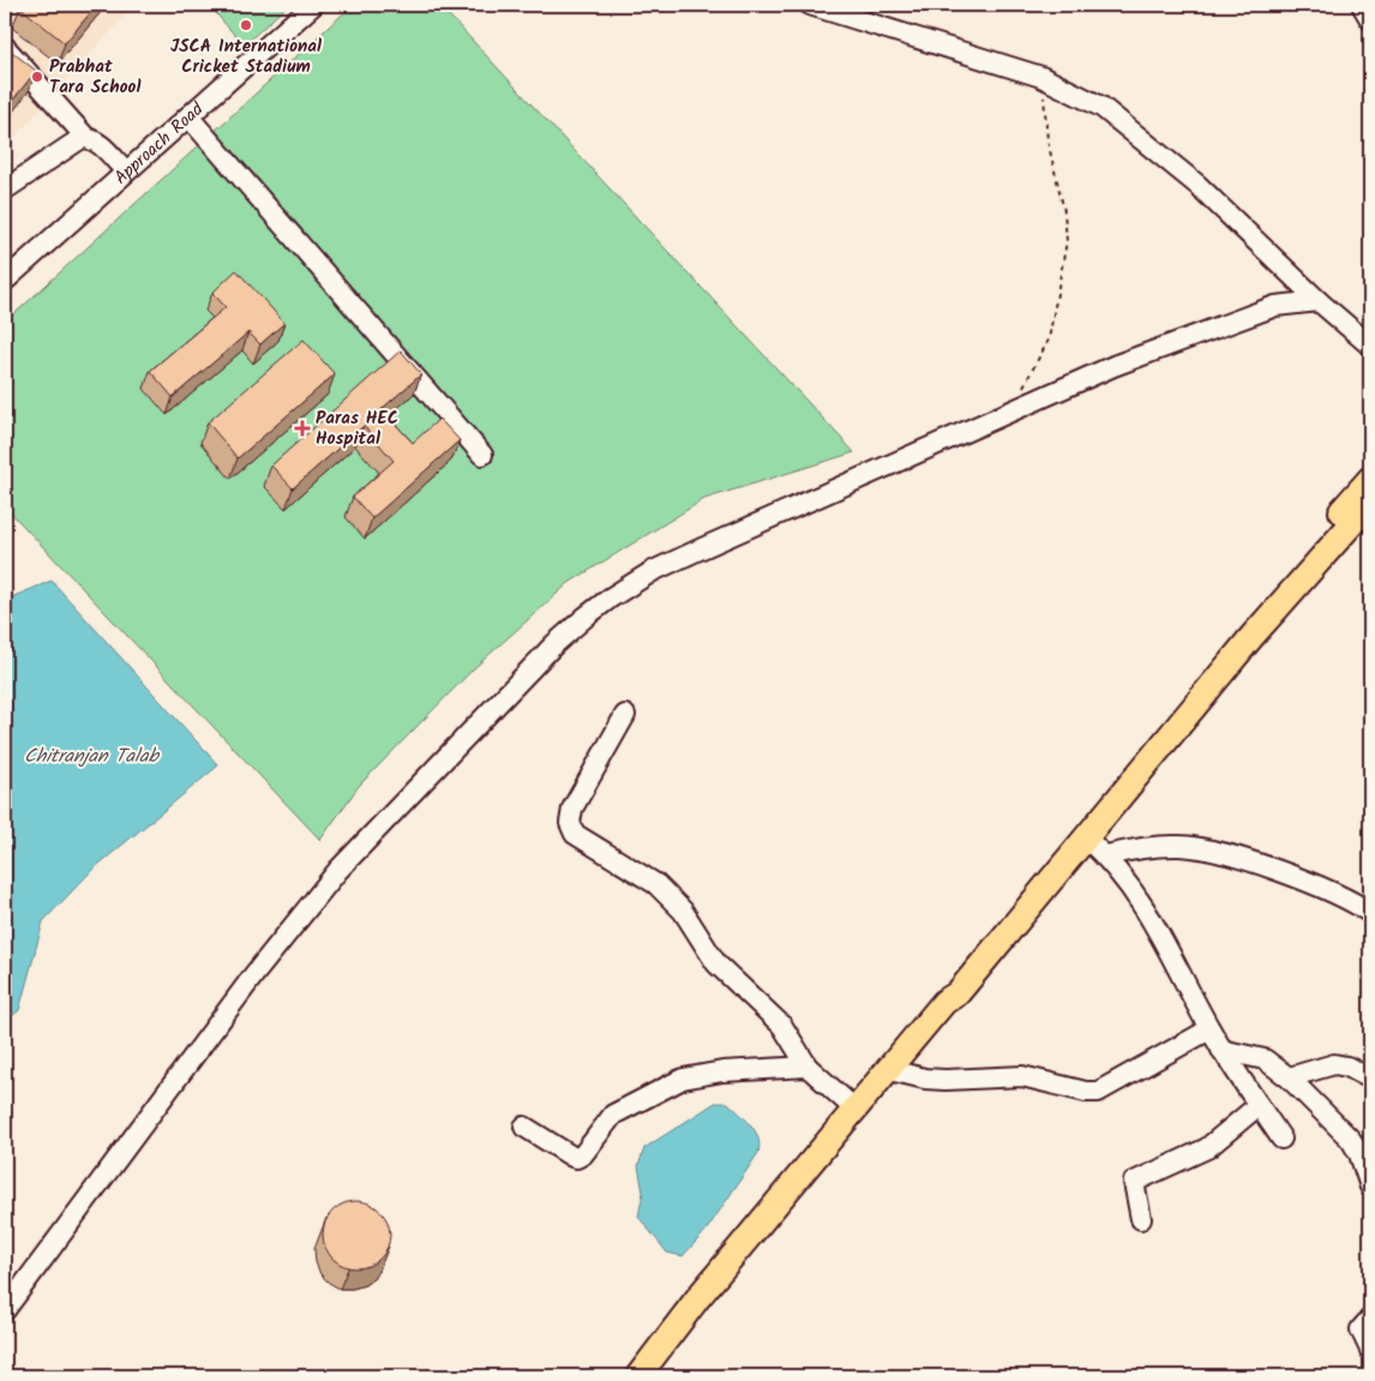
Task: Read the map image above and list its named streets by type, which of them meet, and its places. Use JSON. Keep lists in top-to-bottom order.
{
  "streets": {
    "street": ["Approach Road"]
  },
  "water": ["Chitranjan Talab"],
  "places": {
    "other": ["JSCA International Cricket Stadium", "Prabhat Tara School"],
    "health": ["Paras HEC Hospital"]
  }
}
